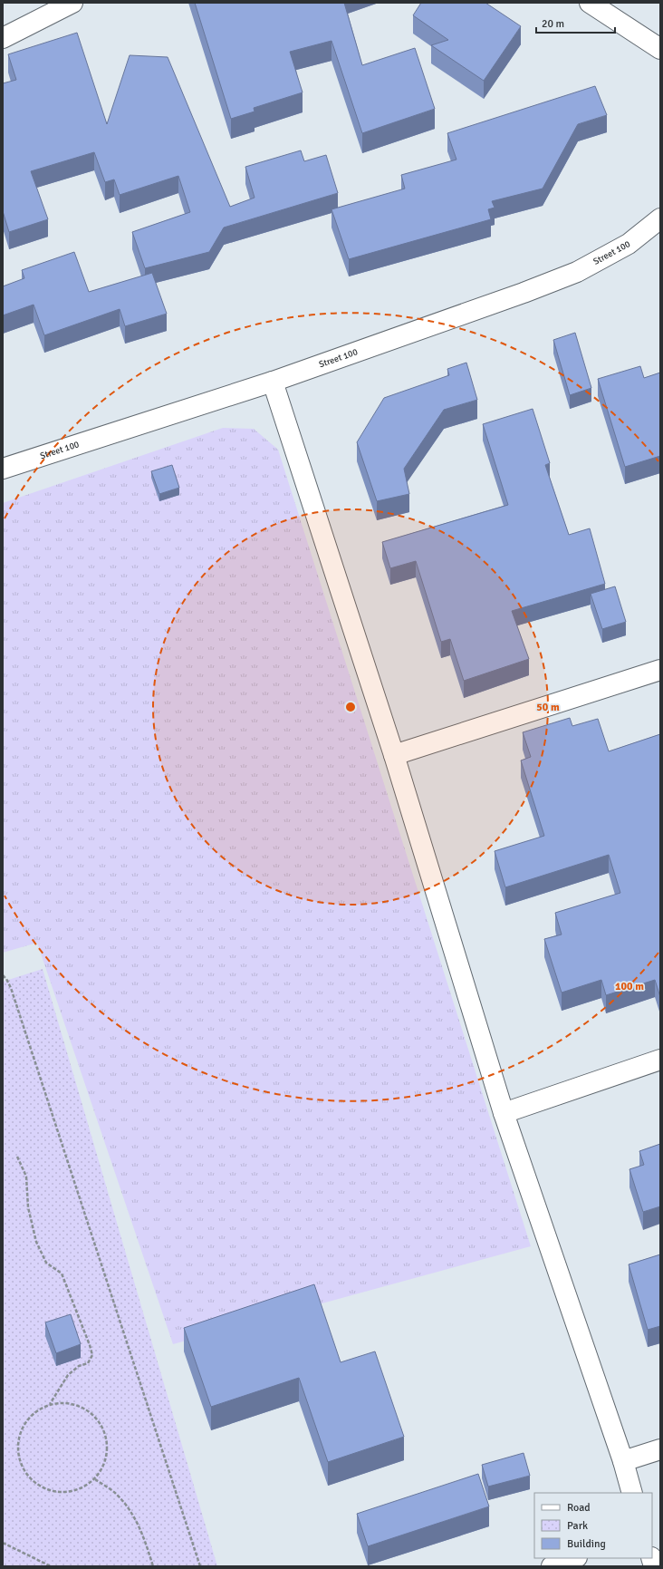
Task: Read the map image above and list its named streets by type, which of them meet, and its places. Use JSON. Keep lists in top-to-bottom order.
{
  "streets": {
    "street": ["Street 100"]
  },
  "legend": ["Road", "Park", "Building"],
  "scale_bar": "20 m",
  "rings": ["50 m", "100 m"]
}
